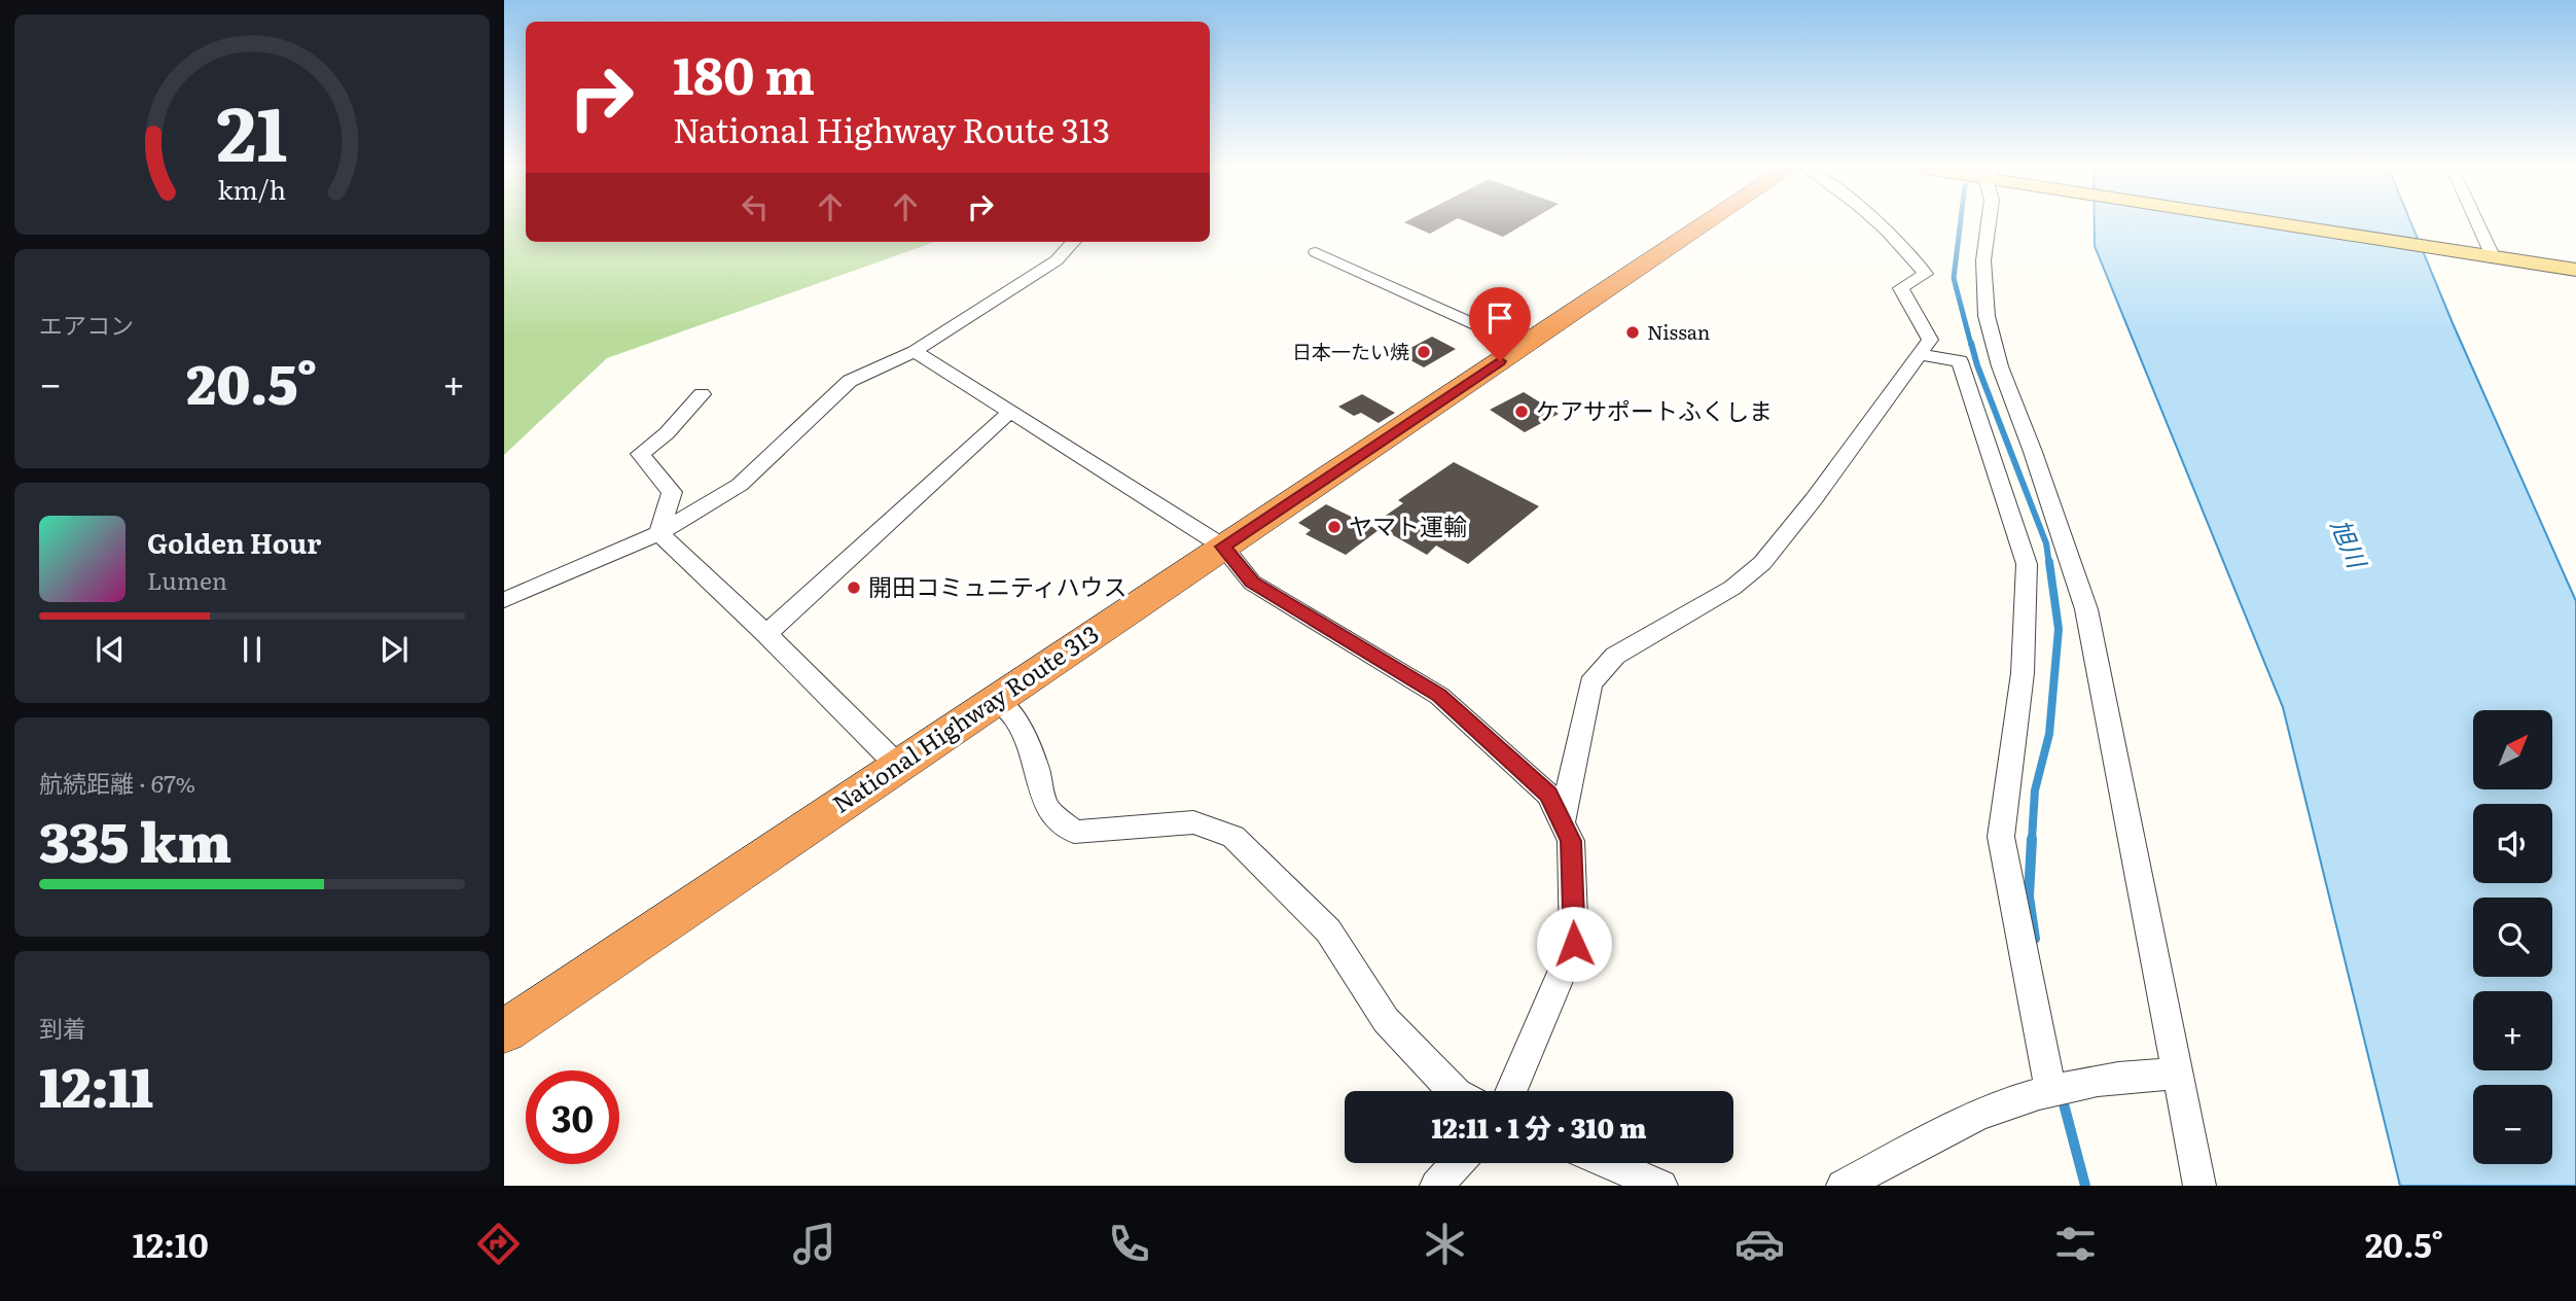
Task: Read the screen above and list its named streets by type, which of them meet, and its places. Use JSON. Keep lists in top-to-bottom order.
{
  "streets": {
    "highway": ["National Highway Route 313"]
  },
  "water": ["旭川"],
  "places": [
    "Nissan",
    "日本一たい焼",
    "ケアサポートふくしま",
    "ヤマト運輸",
    "開田コミュニティハウス"
  ],
  "north": "top right",
  "page": {
    "turn": ["180 m", "National Highway Route 313"],
    "tile": [
      "エアコン",
      ["航続距離 · 67%", "335 km"],
      ["到着", "12:11"]
    ],
    "heat": ["−", "20.5°", "+"],
    "song": ["Golden Hour", "Lumen"],
    "map_buttons": ["+", "−"],
    "limit": "30",
    "trip": "12:11 · 1 分 · 310 m",
    "tabs": ["12:10", "20.5°"],
    "gauge": ["21", "km/h"]
  }
}
